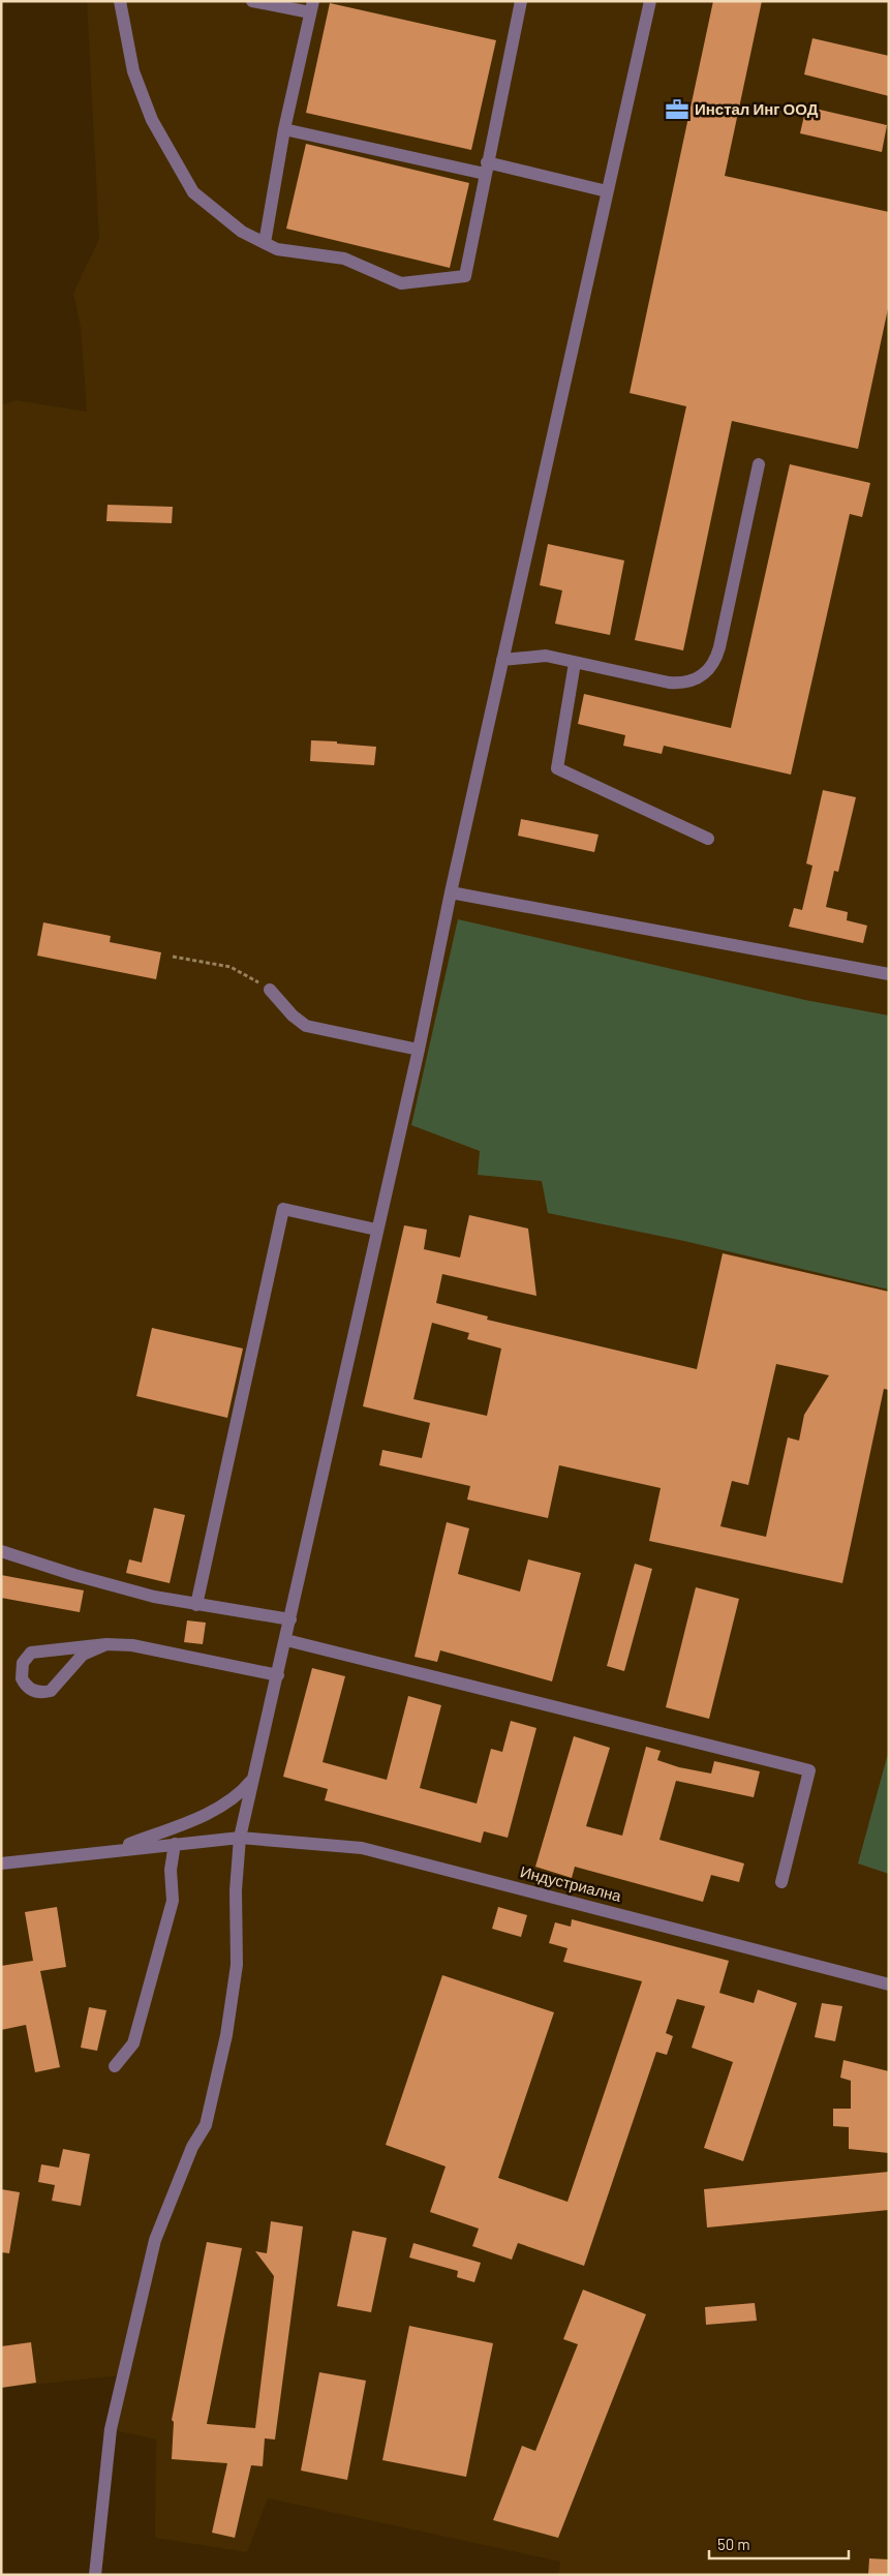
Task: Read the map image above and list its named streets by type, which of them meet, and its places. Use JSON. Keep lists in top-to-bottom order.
{
  "streets": {
    "street": ["Индустриална"]
  },
  "places": {
    "office": ["Инстал Инг ООД"]
  },
  "scale_bar": "50 m"
}
